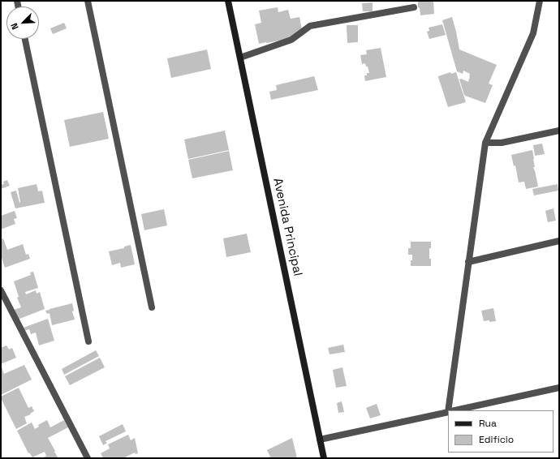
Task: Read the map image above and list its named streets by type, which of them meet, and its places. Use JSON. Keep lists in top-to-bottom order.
{
  "streets": {
    "street": ["Avenida Principal"]
  },
  "legend": ["Rua", "Edifício"],
  "north": "bottom left"
}
